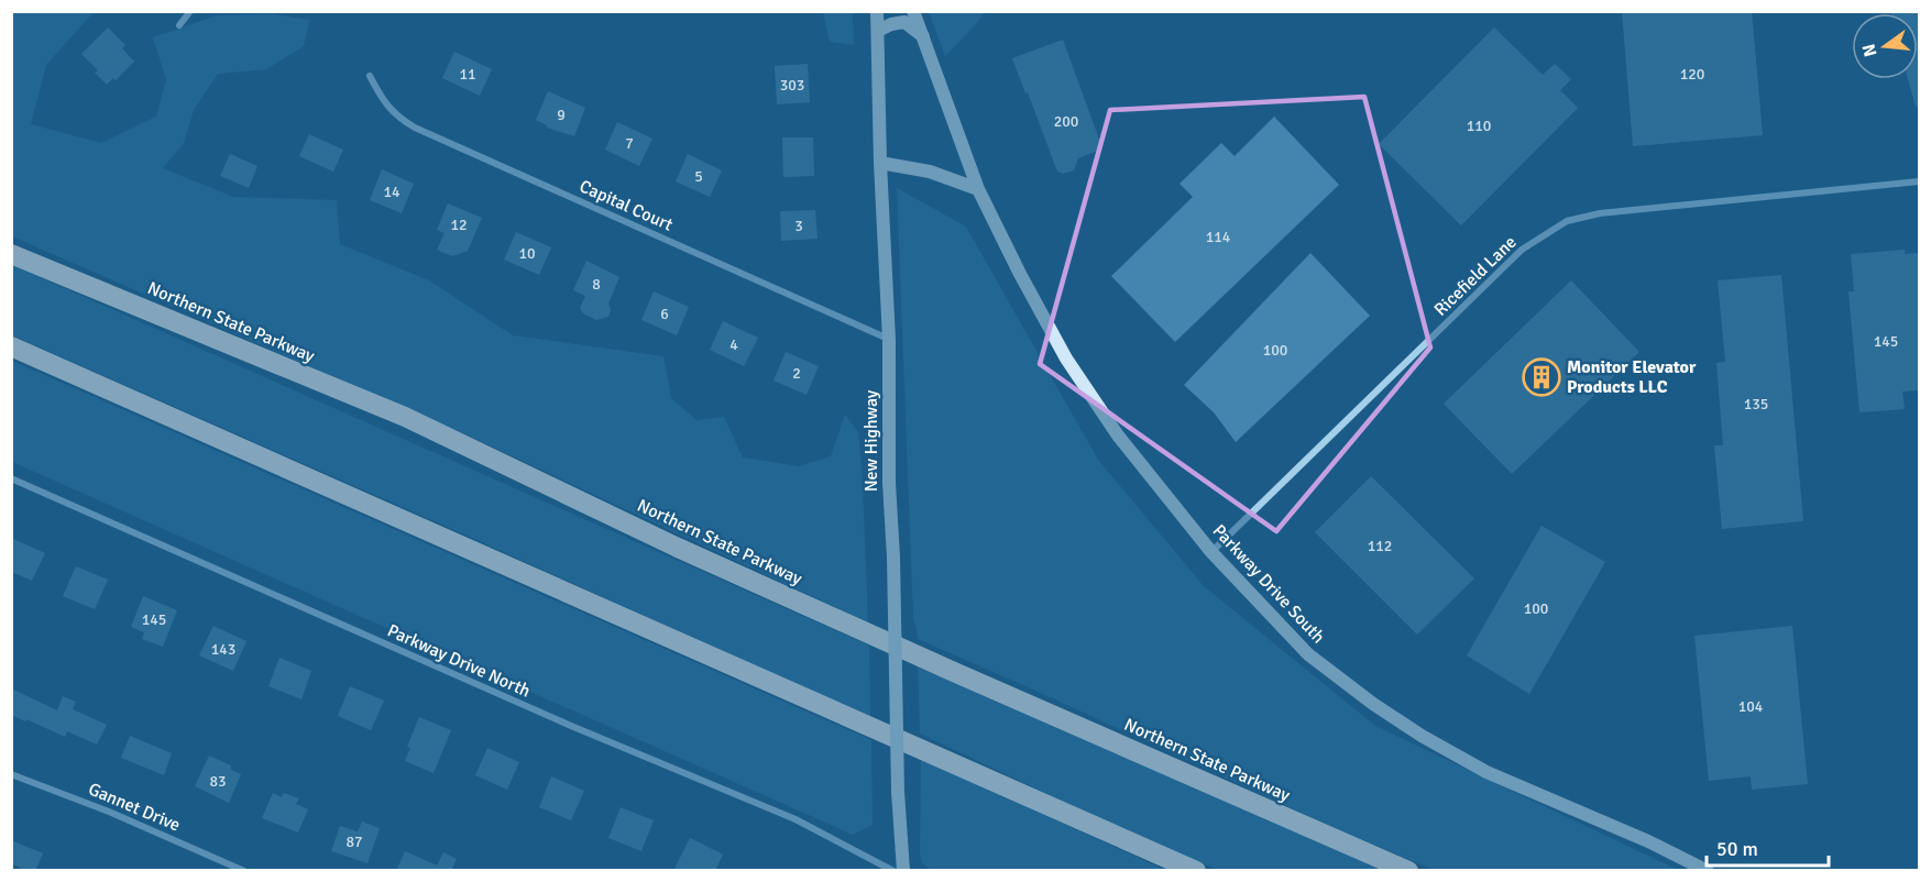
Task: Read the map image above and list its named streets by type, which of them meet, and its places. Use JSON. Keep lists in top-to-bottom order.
{
  "streets": {
    "highway": ["Northern State Parkway"],
    "street": [
      "Capital Court",
      "Ricefield Lane",
      "New Highway",
      "Parkway Drive South",
      "Parkway Drive North",
      "Gannet Drive"
    ]
  },
  "crossings": [
    ["Capital Court", "New Highway"],
    ["Ricefield Lane", "Parkway Drive South"]
  ],
  "places": {
    "building": ["Monitor Elevator Products LLC"]
  },
  "house_numbers": [
    "11",
    "120",
    "303",
    "9",
    "200",
    "110",
    "7",
    "5",
    "14",
    "12",
    "3",
    "114",
    "10",
    "8",
    "6",
    "145",
    "4",
    "100",
    "2",
    "135",
    "112",
    "100",
    "145",
    "143",
    "104",
    "83",
    "87"
  ],
  "scale_bar": "50 m",
  "north": "left"
}
